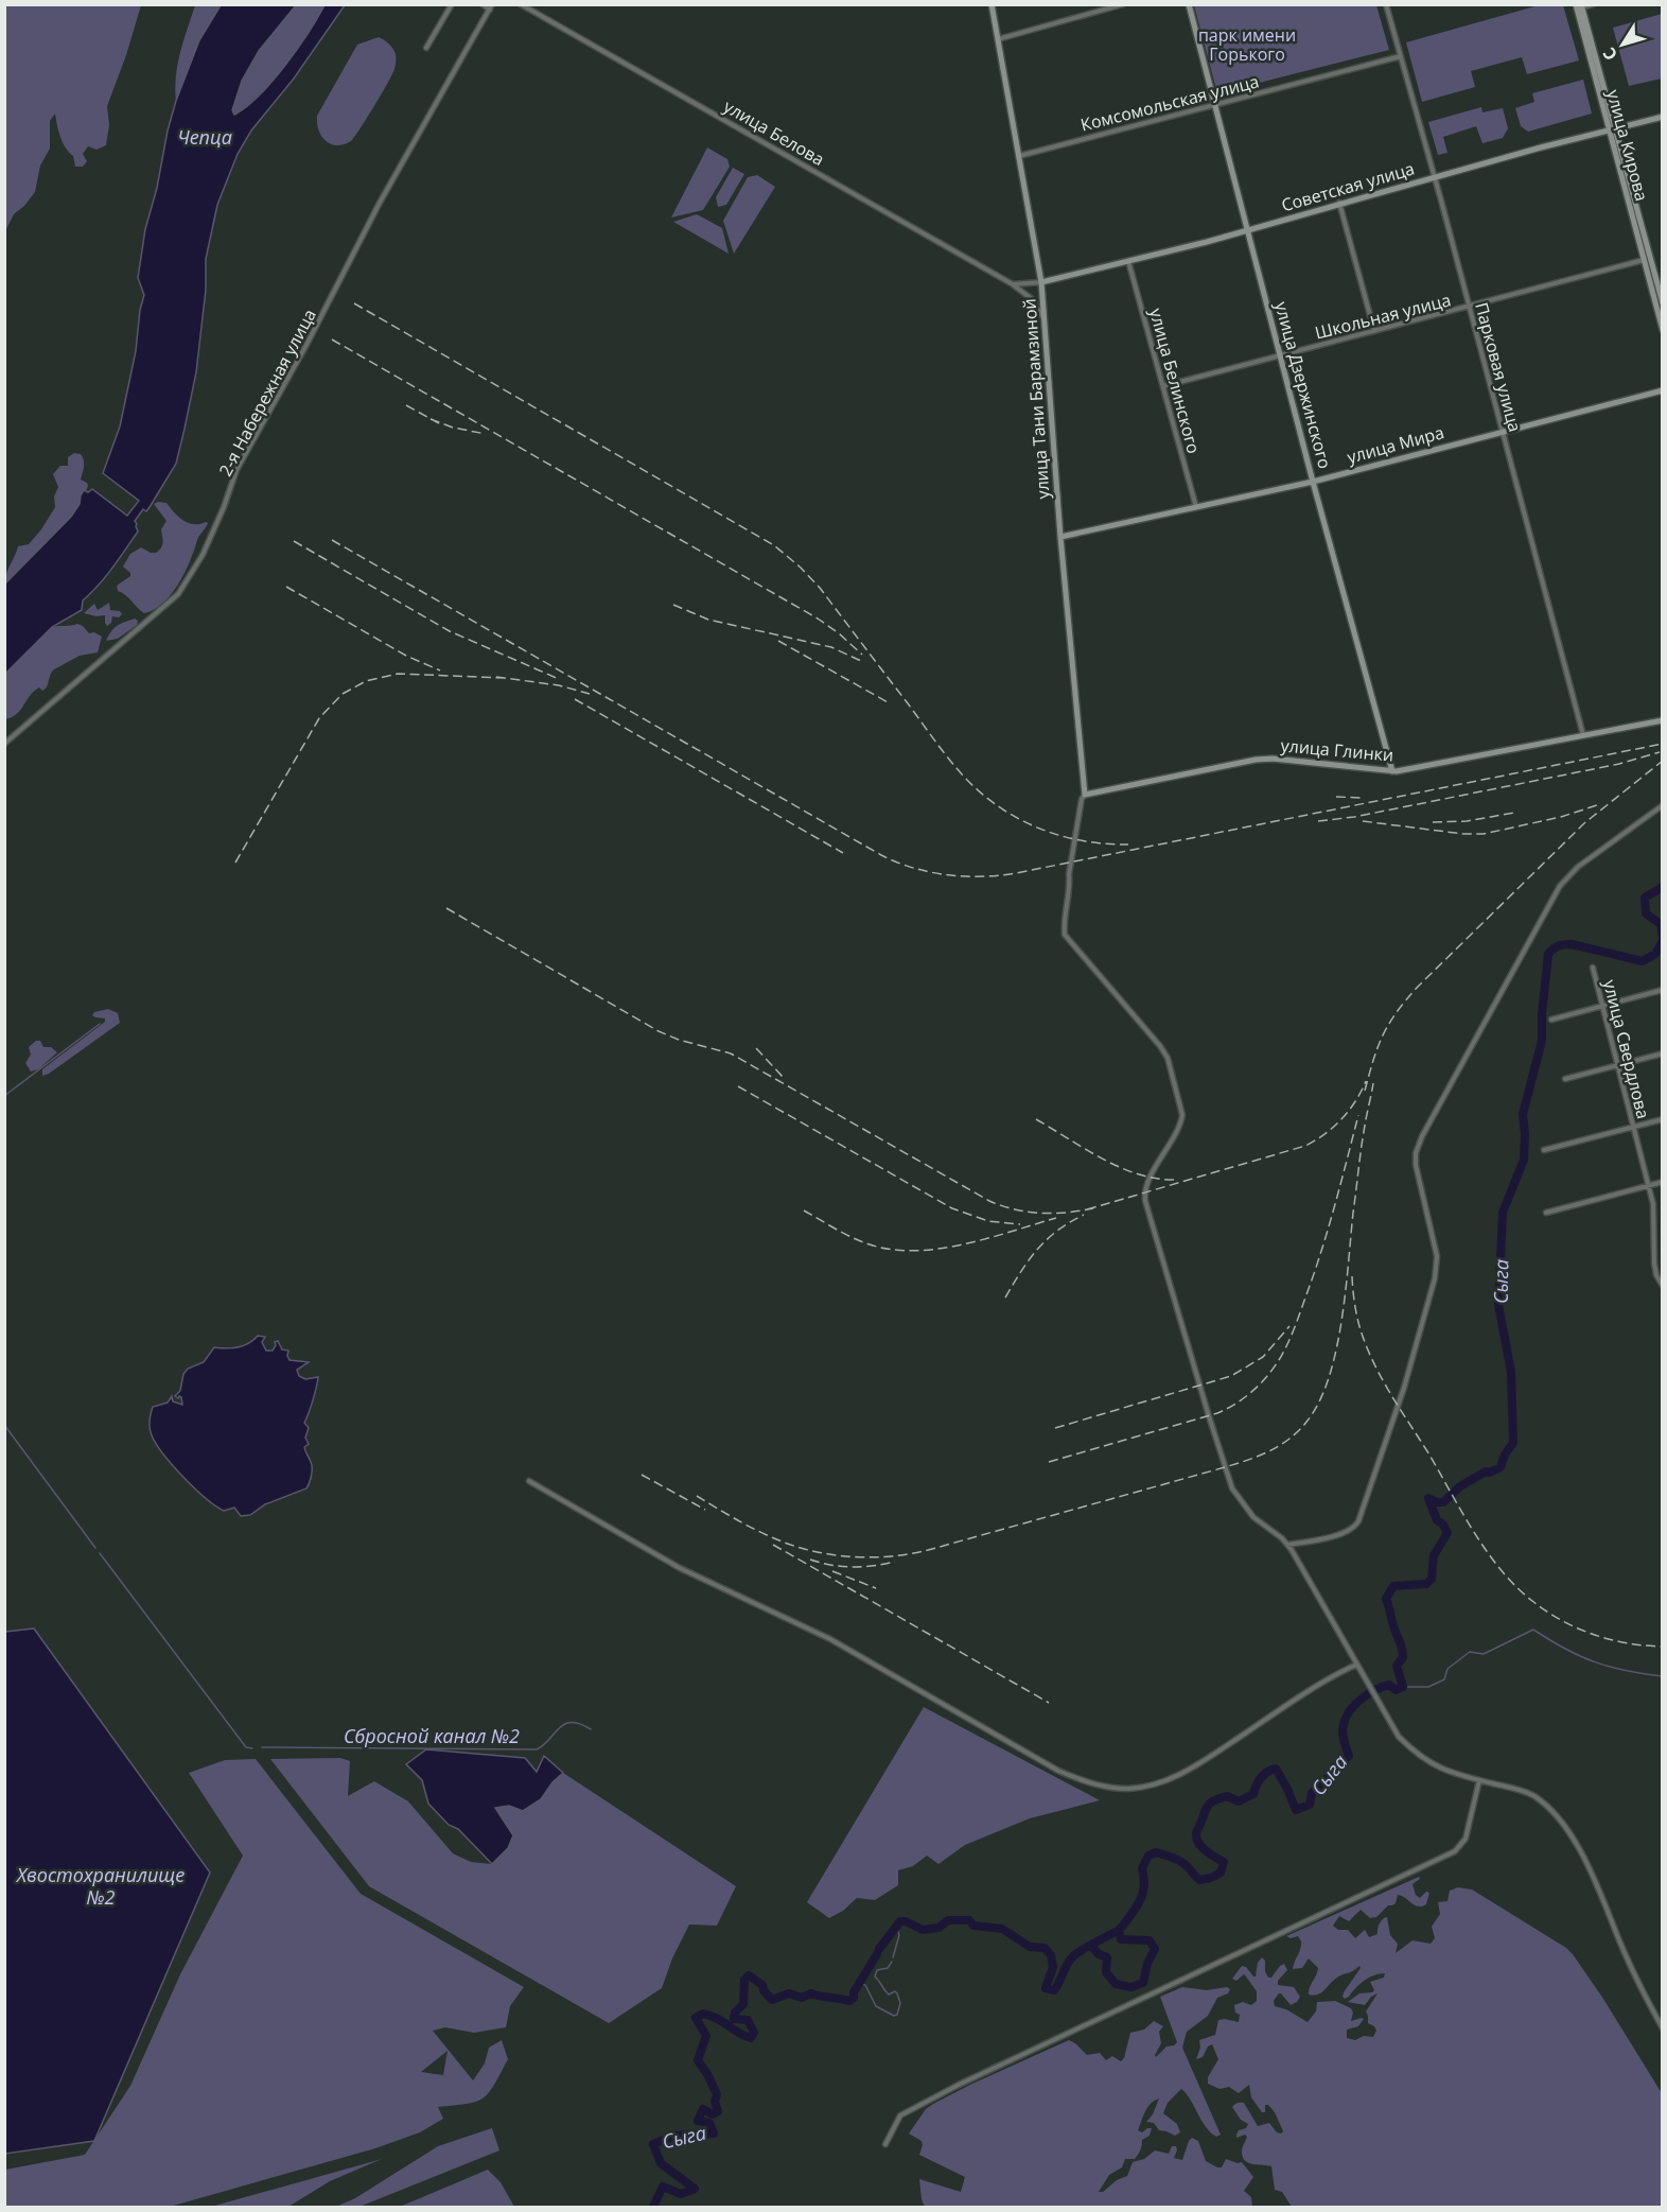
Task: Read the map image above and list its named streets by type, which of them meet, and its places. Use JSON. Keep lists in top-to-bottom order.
{
  "streets": {
    "street": [
      "Комсомольская улица",
      "улица Белова",
      "улица Кирова",
      "Советская улица",
      "Школьная улица",
      "Парковая улица",
      "улица Белинского",
      "улица Дзержинского",
      "2-я Набережная улица",
      "улица Тани Барамзиной",
      "улица Мира",
      "улица Глинки",
      "улица Свердлова"
    ]
  },
  "crossings": [
    ["Комсомольская улица", "Парковая улица"],
    ["Комсомольская улица", "улица Дзержинского"],
    ["Комсомольская улица", "улица Тани Барамзиной"],
    ["улица Белова", "улица Тани Барамзиной"],
    ["улица Кирова", "Советская улица"],
    ["улица Кирова", "Школьная улица"],
    ["Советская улица", "Парковая улица"],
    ["Советская улица", "улица Белинского"],
    ["Советская улица", "улица Дзержинского"],
    ["Советская улица", "улица Тани Барамзиной"],
    ["Школьная улица", "Парковая улица"],
    ["Школьная улица", "улица Белинского"],
    ["Школьная улица", "улица Дзержинского"],
    ["Парковая улица", "улица Мира"],
    ["Парковая улица", "улица Глинки"],
    ["улица Белинского", "улица Мира"],
    ["улица Дзержинского", "улица Мира"],
    ["улица Дзержинского", "улица Глинки"],
    ["улица Тани Барамзиной", "улица Мира"],
    ["улица Тани Барамзиной", "улица Глинки"]
  ],
  "water": [
    "Чепца",
    "Сыга",
    "Сбросной канал №2",
    "Хвостохранилище №2"
  ],
  "parks": ["парк имени Горького"],
  "north": "bottom left"
}
